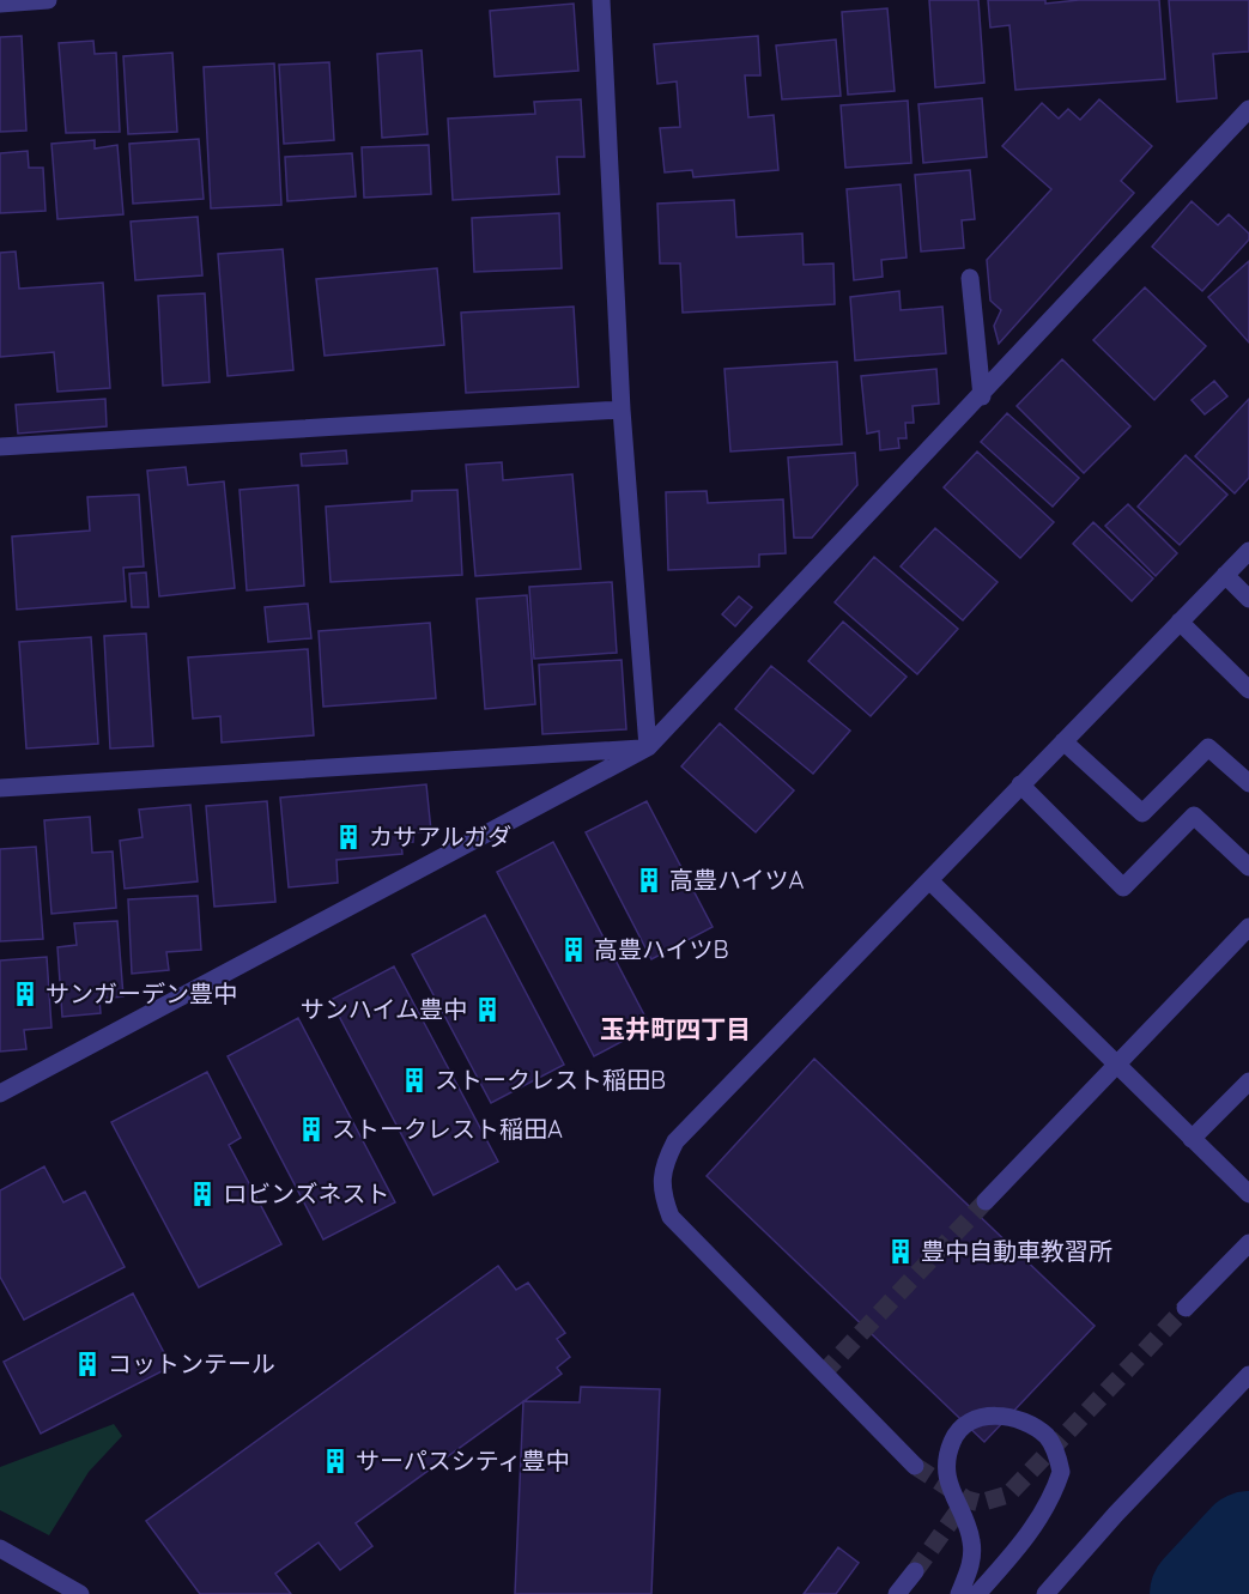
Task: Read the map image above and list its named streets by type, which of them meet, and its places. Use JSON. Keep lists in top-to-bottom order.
{
  "districts": ["玉井町四丁目"],
  "places": {
    "building": [
      "カサアルガダ",
      "高豊ハイツA",
      "高豊ハイツB",
      "サンガーデン豊中",
      "サンハイム豊中",
      "ストークレスト稲田B",
      "ストークレスト稲田A",
      "ロビンズネスト",
      "豊中自動車教習所",
      "コットンテール",
      "サーパスシティ豊中"
    ]
  }
}
